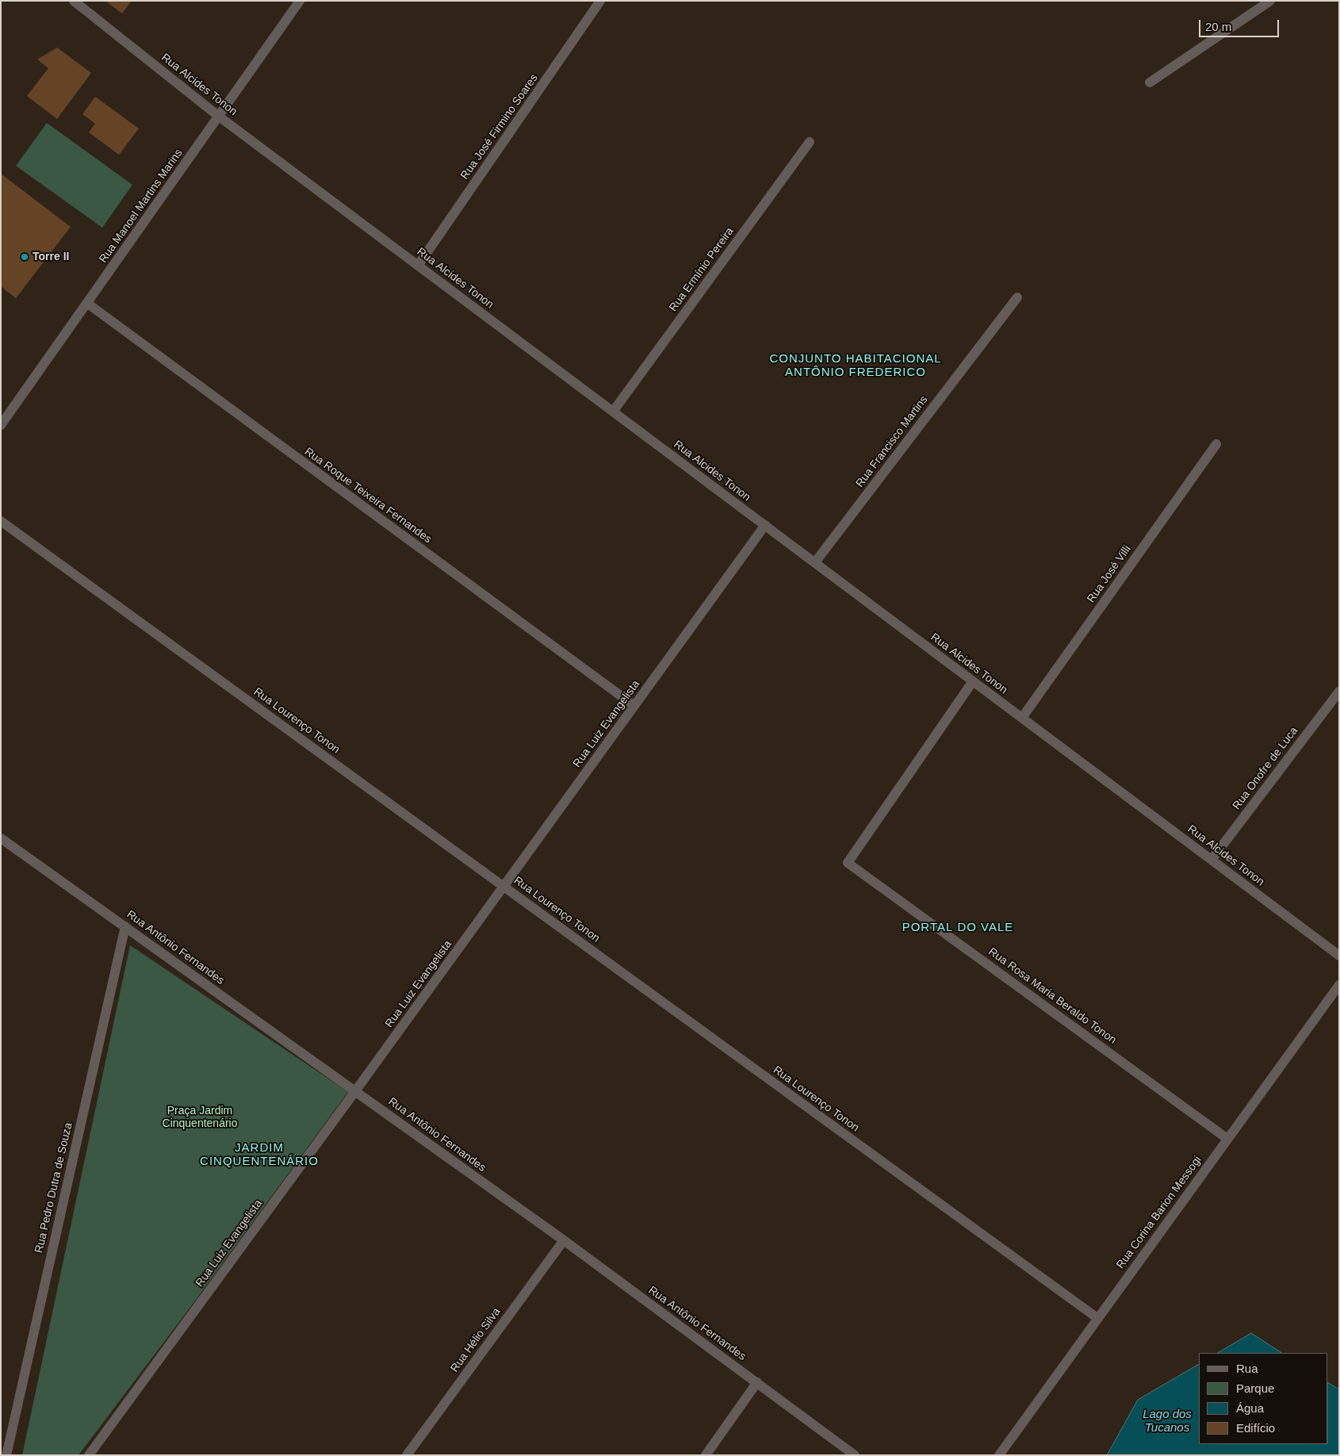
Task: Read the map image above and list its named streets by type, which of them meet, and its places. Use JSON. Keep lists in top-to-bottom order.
{
  "streets": {
    "street": [
      "Rua Alcides Tonon",
      "Rua José Firmino Soares",
      "Rua Manoel Martins Marins",
      "Rua Ermínio Pereira",
      "Rua Francisco Martins",
      "Rua Roque Teixeira Fernandes",
      "Rua José Villi",
      "Rua Lourenço Tonon",
      "Rua Luiz Evangelista",
      "Rua Onofre de Luca",
      "Rua Antônio Fernandes",
      "Rua Rosa Maria Beraldo Tonon",
      "Rua Pedro Dutra de Souza",
      "Rua Corina Barion Messogi",
      "Rua Hélio Silva"
    ]
  },
  "crossings": [
    ["Rua Alcides Tonon", "Rua José Firmino Soares"],
    ["Rua Alcides Tonon", "Rua Manoel Martins Marins"],
    ["Rua Alcides Tonon", "Rua Ermínio Pereira"],
    ["Rua Alcides Tonon", "Rua Francisco Martins"],
    ["Rua Alcides Tonon", "Rua José Villi"],
    ["Rua Alcides Tonon", "Rua Luiz Evangelista"],
    ["Rua Alcides Tonon", "Rua Onofre de Luca"],
    ["Rua Alcides Tonon", "Rua Rosa Maria Beraldo Tonon"],
    ["Rua Manoel Martins Marins", "Rua Roque Teixeira Fernandes"],
    ["Rua Roque Teixeira Fernandes", "Rua Luiz Evangelista"],
    ["Rua Lourenço Tonon", "Rua Luiz Evangelista"],
    ["Rua Lourenço Tonon", "Rua Corina Barion Messogi"],
    ["Rua Luiz Evangelista", "Rua Antônio Fernandes"],
    ["Rua Antônio Fernandes", "Rua Pedro Dutra de Souza"],
    ["Rua Antônio Fernandes", "Rua Hélio Silva"],
    ["Rua Rosa Maria Beraldo Tonon", "Rua Corina Barion Messogi"]
  ],
  "districts": ["CONJUNTO HABITACIONAL ANTÔNIO FREDERICO", "PORTAL DO VALE", "JARDIM CINQUENTENÁRIO"],
  "water": ["Lago dos Tucanos"],
  "parks": ["Praça Jardim Cinquentenário"],
  "places": ["Torre II"],
  "legend": [
    "Rua",
    "Parque",
    "Água",
    "Edifício"
  ],
  "scale_bar": "20 m"
}
